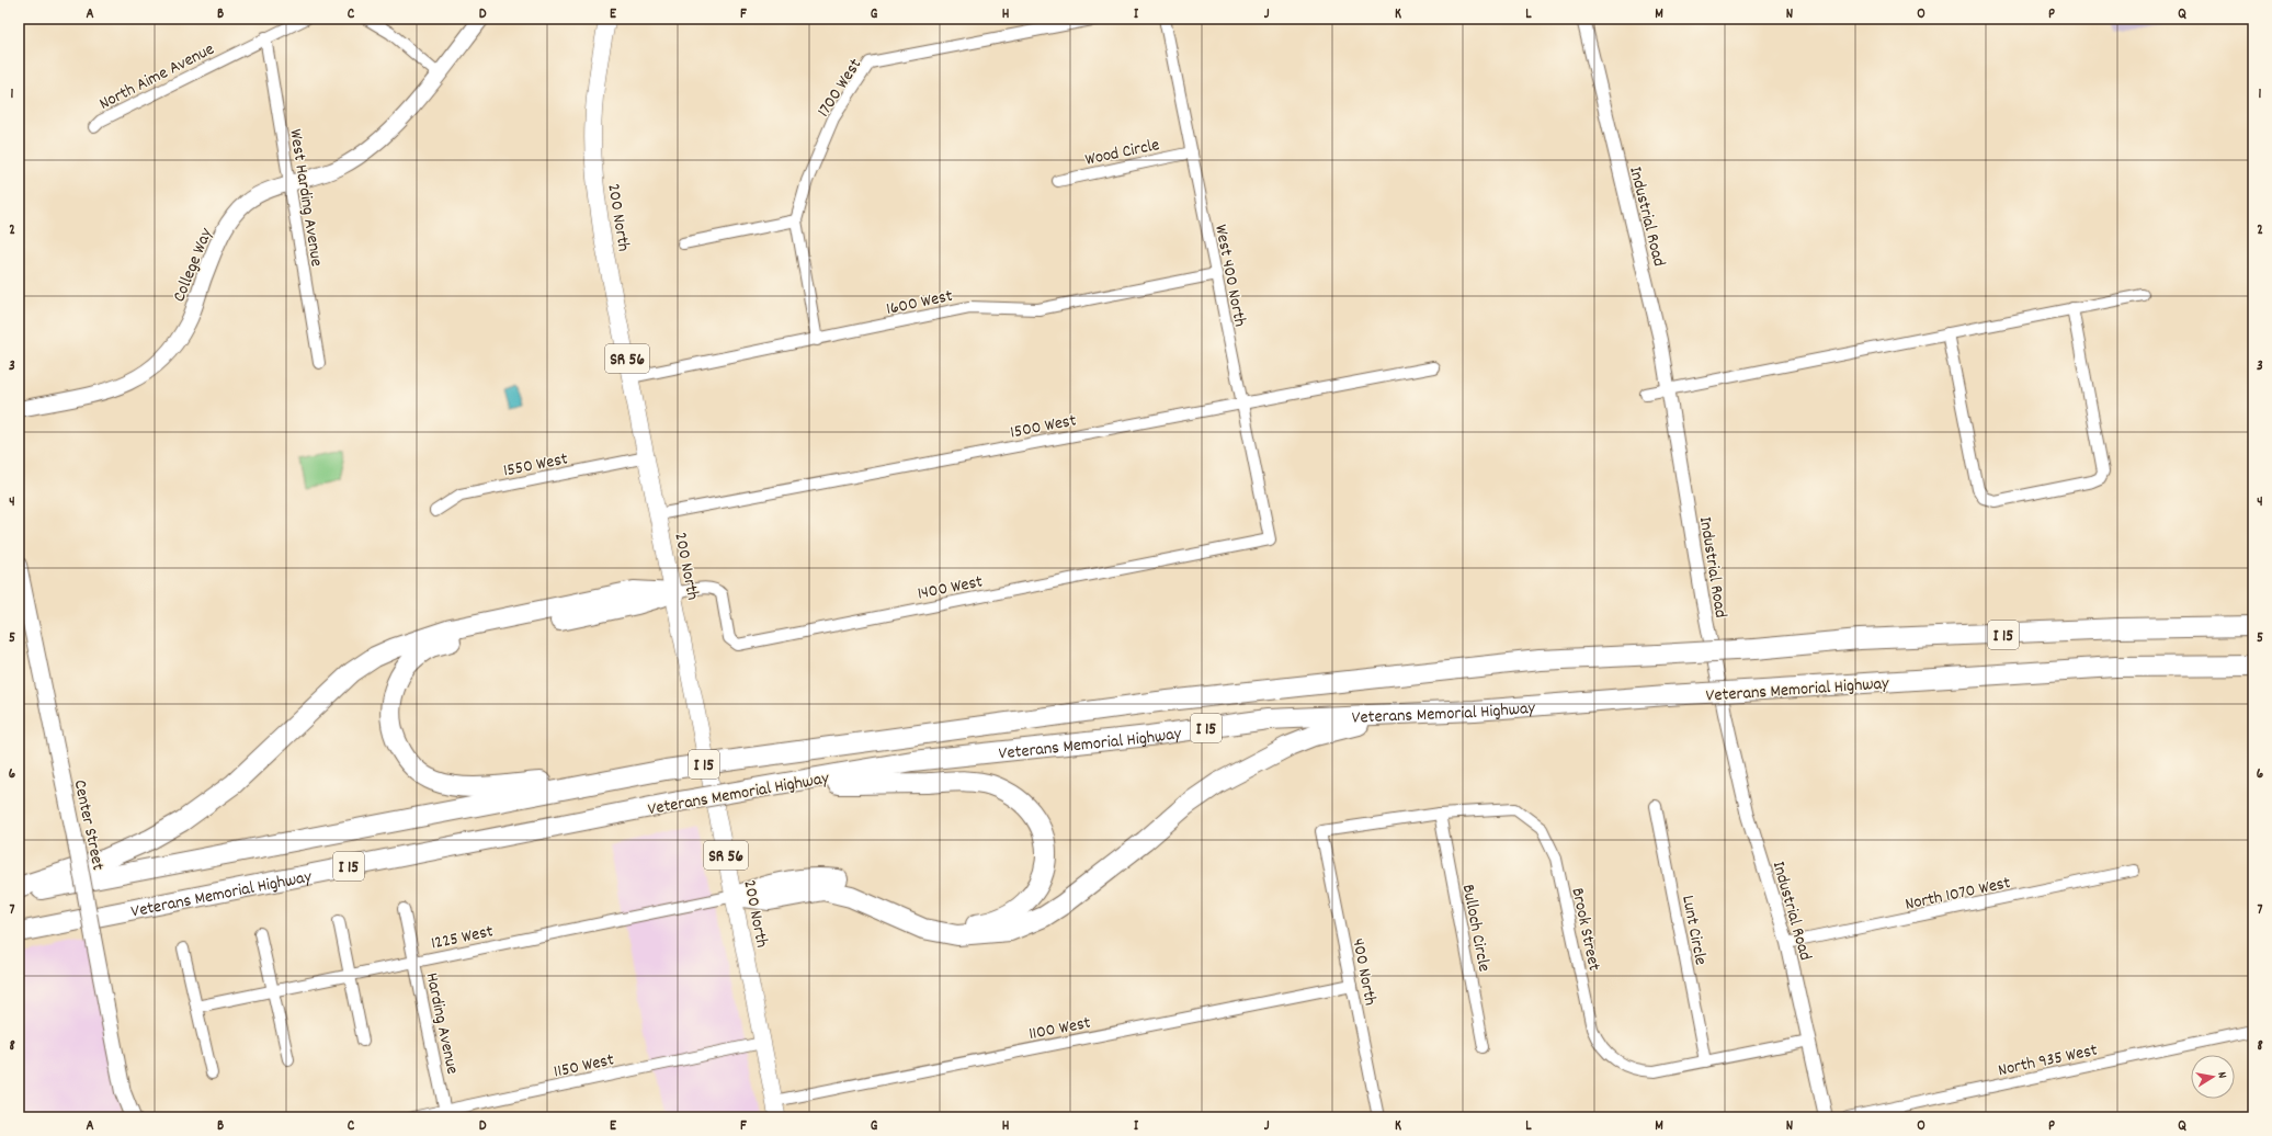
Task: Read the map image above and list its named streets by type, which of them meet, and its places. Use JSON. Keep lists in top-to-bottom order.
{
  "streets": {
    "highway": ["I 15", "Veterans Memorial Highway"],
    "main road": [
      "200 North",
      "College Way",
      "SR 56",
      "Center Street"
    ],
    "street": [
      "North Aime Avenue",
      "1700 West",
      "Wood Circle",
      "West Harding Avenue",
      "Industrial Road",
      "West 400 North",
      "1600 West",
      "1500 West",
      "1550 West",
      "1400 West",
      "North 1070 West",
      "Bulloch Circle",
      "Brook Street",
      "Lunt Circle",
      "1225 West",
      "400 North",
      "Harding Avenue",
      "1100 West",
      "North 935 West",
      "1150 West"
    ]
  },
  "crossings": [
    ["North Aime Avenue", "West Harding Avenue"],
    ["1700 West", "1600 West"],
    ["Wood Circle", "West 400 North"],
    ["West Harding Avenue", "College Way"],
    ["Industrial Road", "North 1070 West"],
    ["Industrial Road", "Brook Street"],
    ["200 North", "1600 West"],
    ["200 North", "1500 West"],
    ["200 North", "1550 West"],
    ["200 North", "1400 West"],
    ["200 North", "1225 West"],
    ["200 North", "1100 West"],
    ["200 North", "1150 West"],
    ["West 400 North", "1600 West"],
    ["West 400 North", "1500 West"],
    ["West 400 North", "1400 West"],
    ["Bulloch Circle", "Brook Street"],
    ["Brook Street", "Lunt Circle"],
    ["Brook Street", "400 North"],
    ["1225 West", "Harding Avenue"],
    ["400 North", "1100 West"],
    ["Harding Avenue", "1150 West"]
  ],
  "north": "right",
  "grid": {
    "columns": [
      "A",
      "B",
      "C",
      "D",
      "E",
      "F",
      "G",
      "H",
      "I",
      "J",
      "K",
      "L",
      "M",
      "N",
      "O",
      "P",
      "Q"
    ],
    "rows": [
      "1",
      "2",
      "3",
      "4",
      "5",
      "6",
      "7",
      "8"
    ]
  }
}
